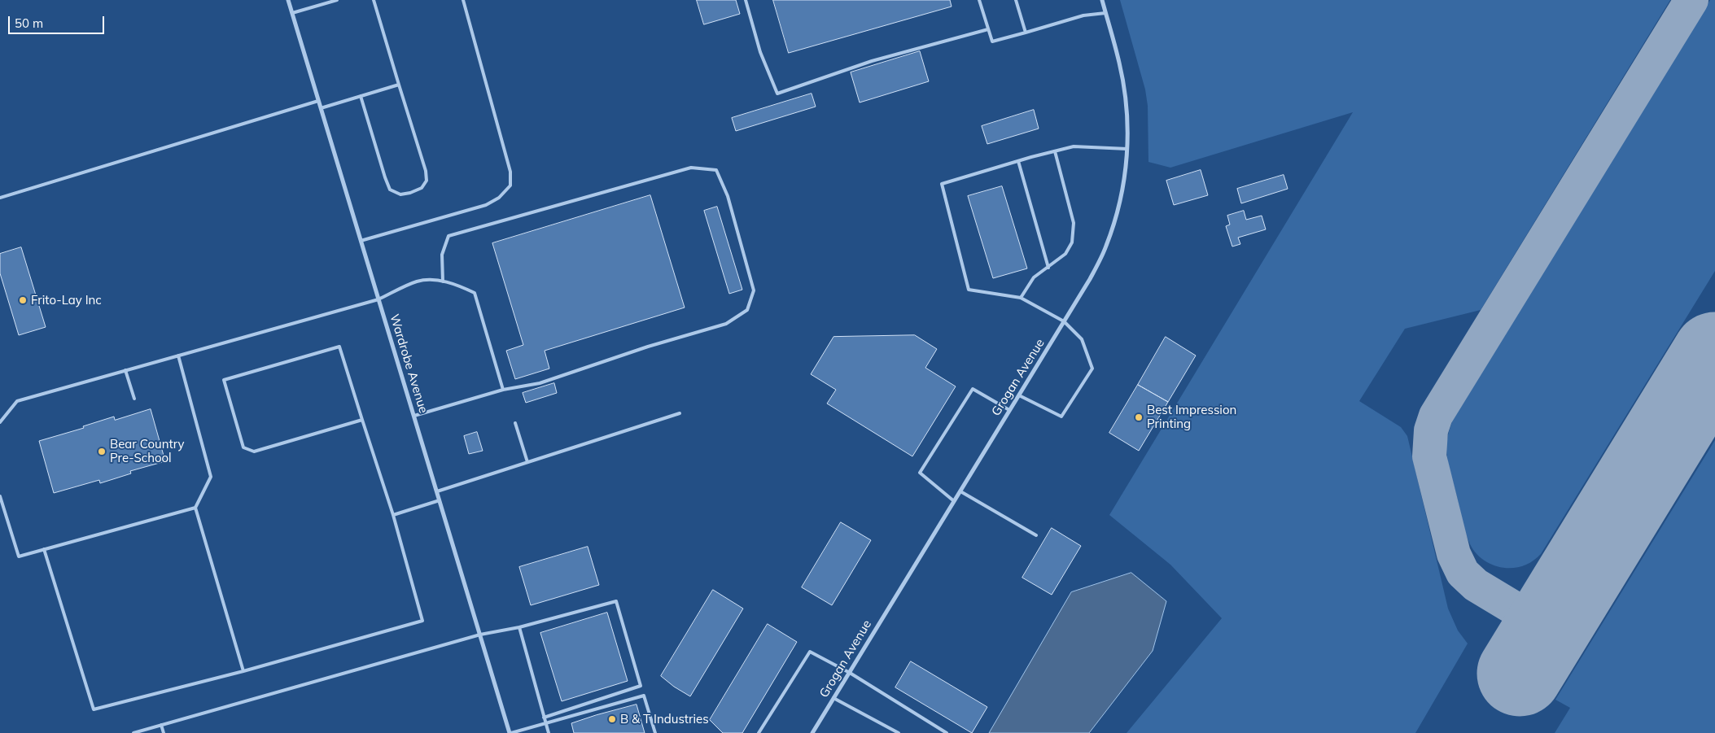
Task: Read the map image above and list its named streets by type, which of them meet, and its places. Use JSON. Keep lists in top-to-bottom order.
{
  "streets": {
    "street": ["Wardrobe Avenue", "Grogan Avenue"]
  },
  "places": [
    "Frito-Lay Inc",
    "Best Impression Printing",
    "Bear Country Pre-School",
    "B & T Industries"
  ],
  "scale_bar": "50 m"
}
